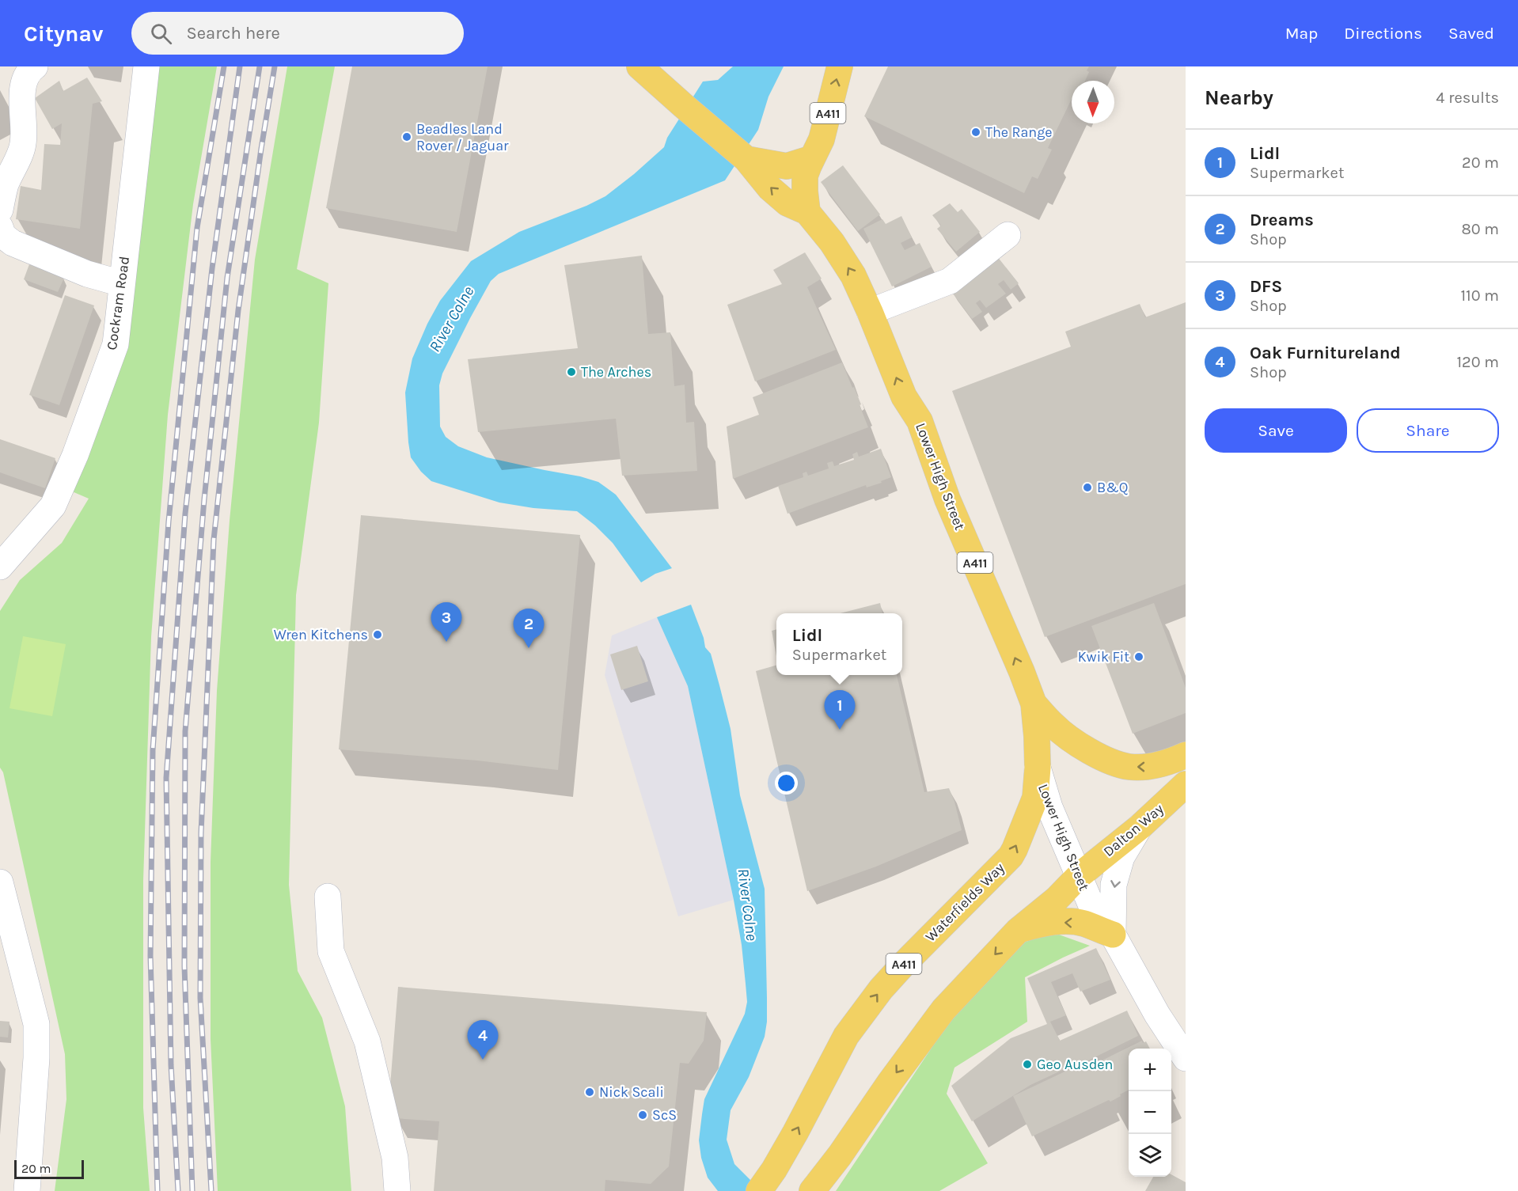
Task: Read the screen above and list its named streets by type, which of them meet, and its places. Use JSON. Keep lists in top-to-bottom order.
{
  "streets": {
    "main road": [
      "A411",
      "Lower High Street",
      "Dalton Way",
      "Waterfields Way"
    ],
    "street": ["Cockram Road"]
  },
  "crossings": [
    ["A411", "Lower High Street"],
    ["Lower High Street", "Dalton Way"],
    ["Lower High Street", "Waterfields Way"]
  ],
  "water": ["River Colne"],
  "places": [
    "The Range",
    "Beadles Land Rover / Jaguar",
    "The Arches",
    "B&Q",
    "Wren Kitchens",
    "Kwik Fit",
    "Geo Ausden",
    "Nick Scali",
    "ScS"
  ],
  "scale_bar": "20 m",
  "north": "bottom",
  "page": {
    "header": "Citynav",
    "search": "Search here",
    "nav": ["Map", "Directions", "Saved"],
    "heading": ["Nearby", "4 results"],
    "list": [
      {
        "mark": "1",
        "name": "Lidl",
        "note": "Supermarket",
        "value": "20 m"
      },
      {
        "mark": "2",
        "name": "Dreams",
        "note": "Shop",
        "value": "80 m"
      },
      {
        "mark": "3",
        "name": "DFS",
        "note": "Shop",
        "value": "110 m"
      },
      {
        "mark": "4",
        "name": "Oak Furnitureland",
        "note": "Shop",
        "value": "120 m"
      }
    ],
    "buttons": ["Save", "Share"],
    "pins": [
      "3",
      "2",
      "1",
      "4"
    ],
    "popup": ["Lidl", "Supermarket"],
    "map_buttons": ["+", "−"],
    "scale": "20 m"
  }
}
